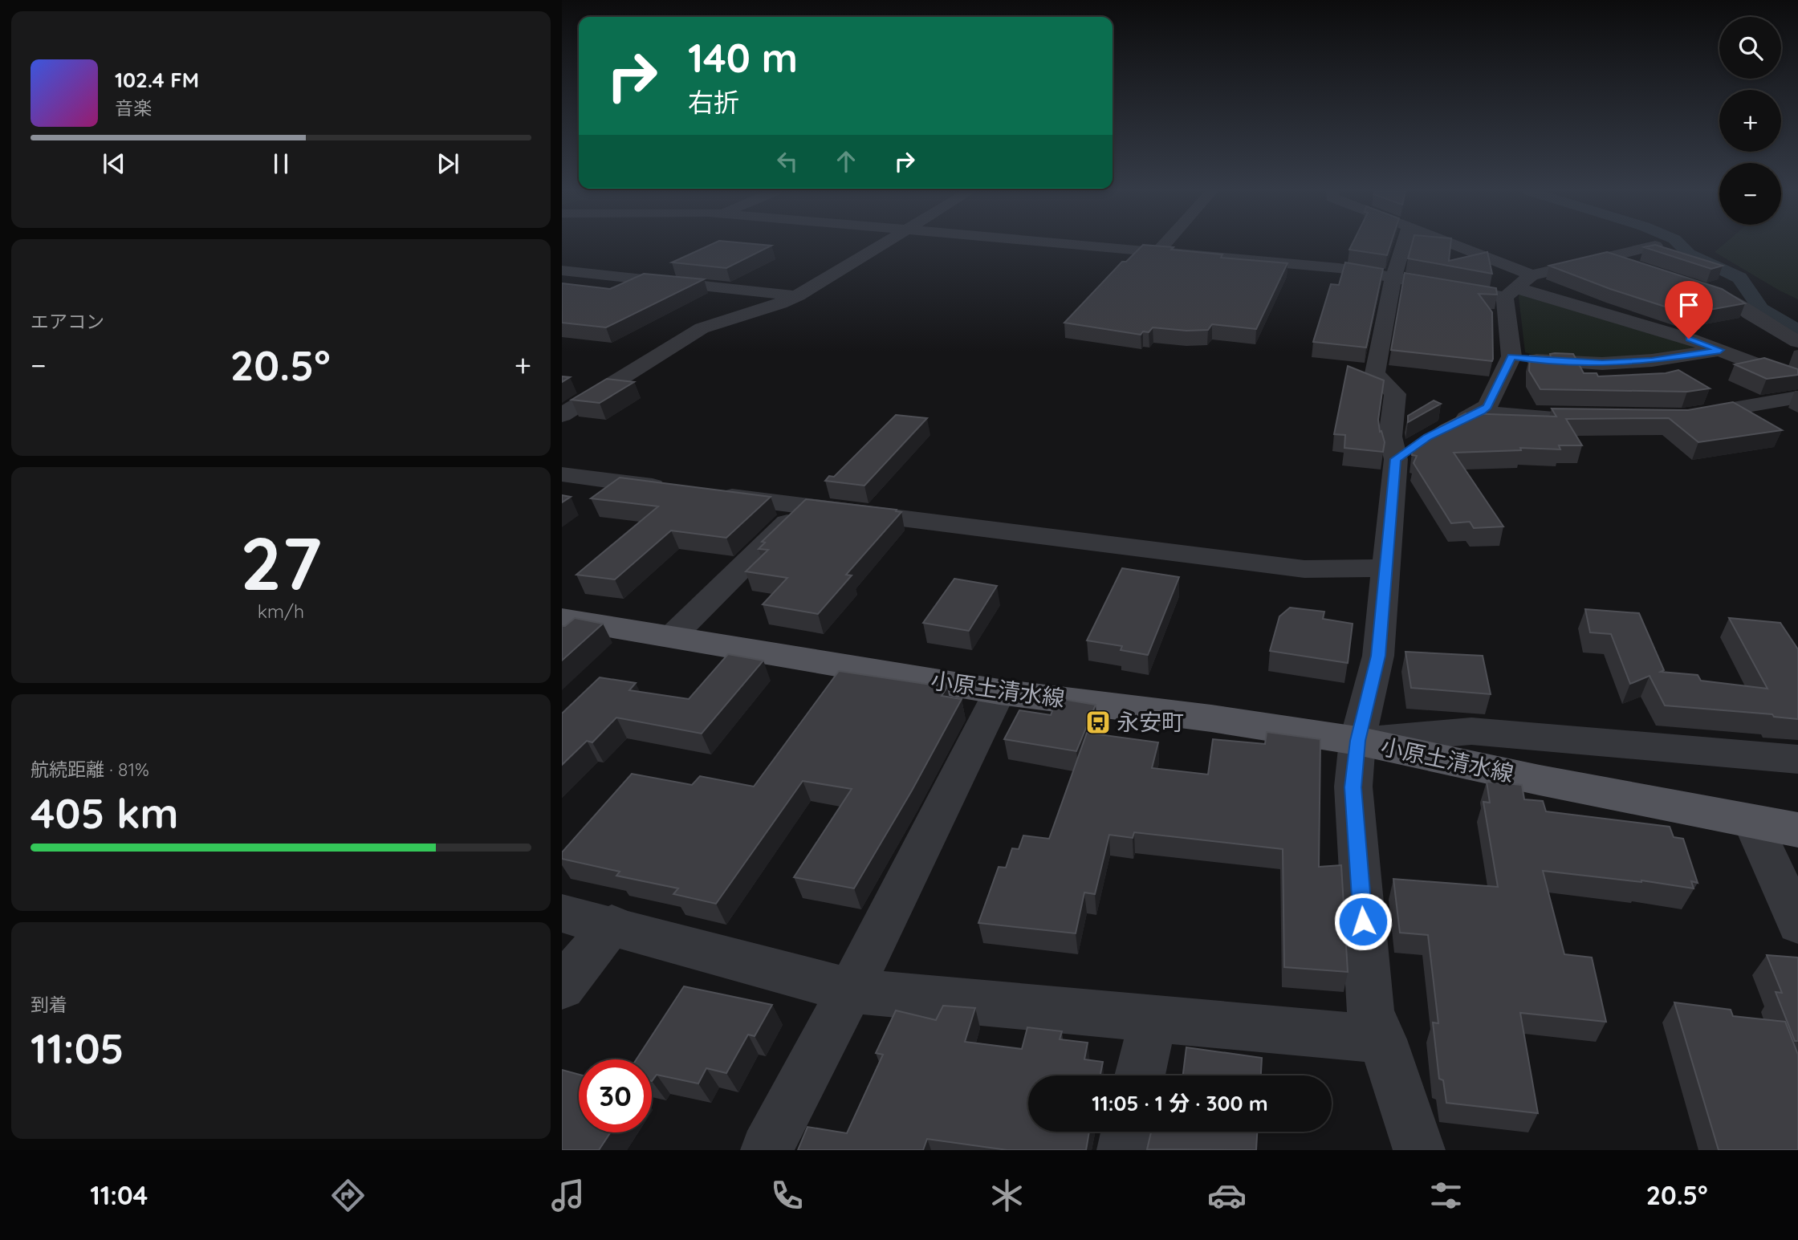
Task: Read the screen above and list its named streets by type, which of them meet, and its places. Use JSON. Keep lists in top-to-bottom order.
{
  "streets": {
    "main road": ["小原土清水線"]
  },
  "places": {
    "bus stop": ["永安町"]
  },
  "page": {
    "map_buttons": ["+", "−"],
    "turn": ["140 m", "右折"],
    "song": ["102.4 FM", "音楽"],
    "tile": [
      "エアコン",
      ["27", "km/h"],
      ["航続距離 · 81%", "405 km"],
      ["到着", "11:05"]
    ],
    "heat": ["−", "20.5°", "+"],
    "limit": "30",
    "trip": "11:05 · 1 分 · 300 m",
    "tabs": ["11:04", "20.5°"]
  }
}
